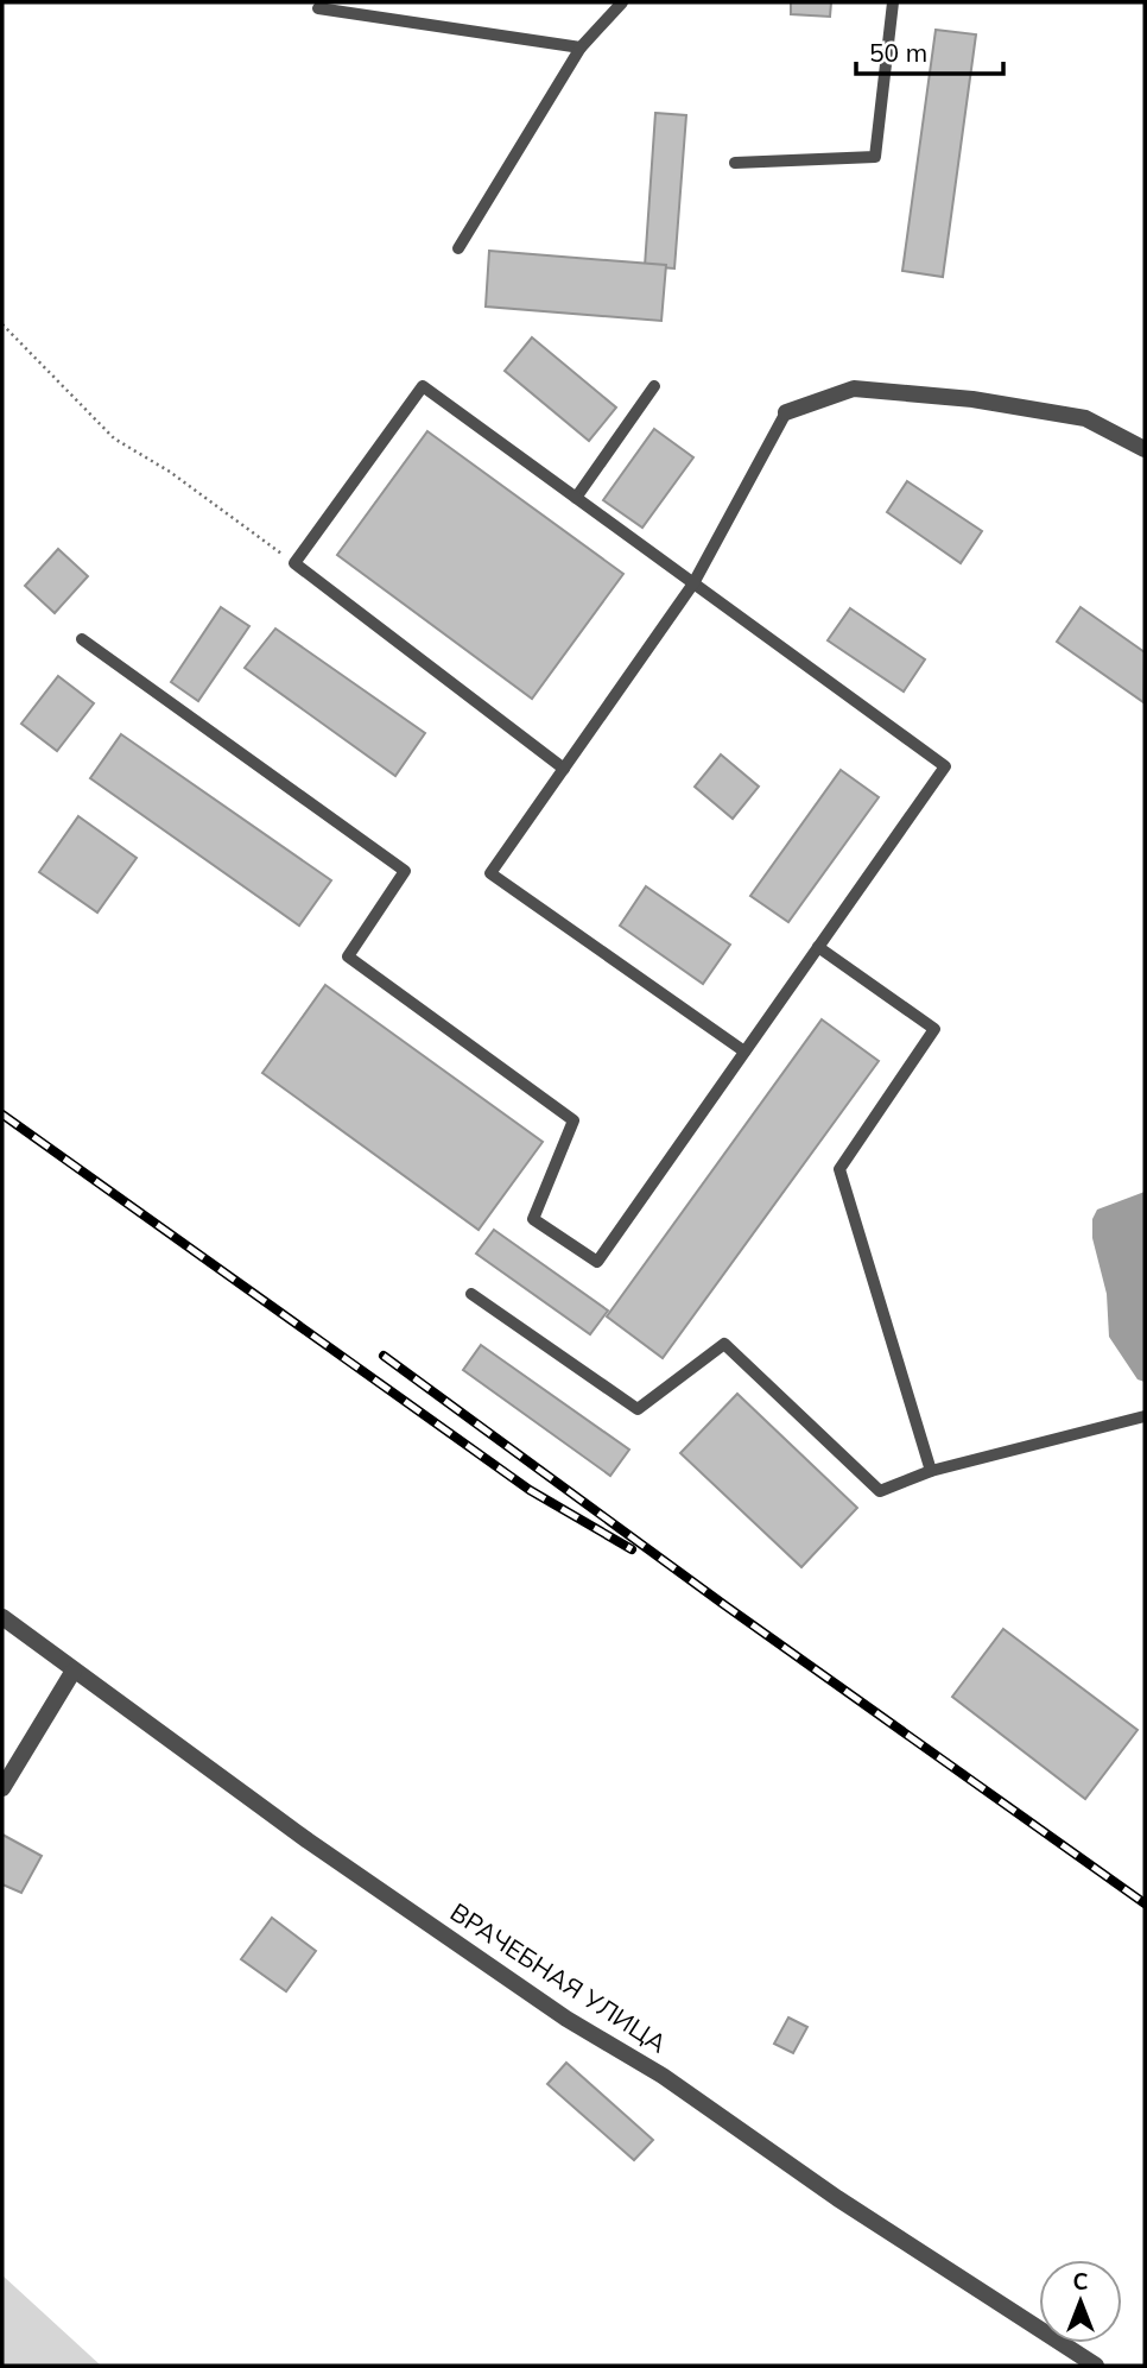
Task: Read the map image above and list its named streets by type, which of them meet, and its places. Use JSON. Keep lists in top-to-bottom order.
{
  "streets": {
    "street": ["ВРАЧЕБНАЯ УЛИЦА"]
  },
  "scale_bar": "50 m",
  "north": "top"
}
